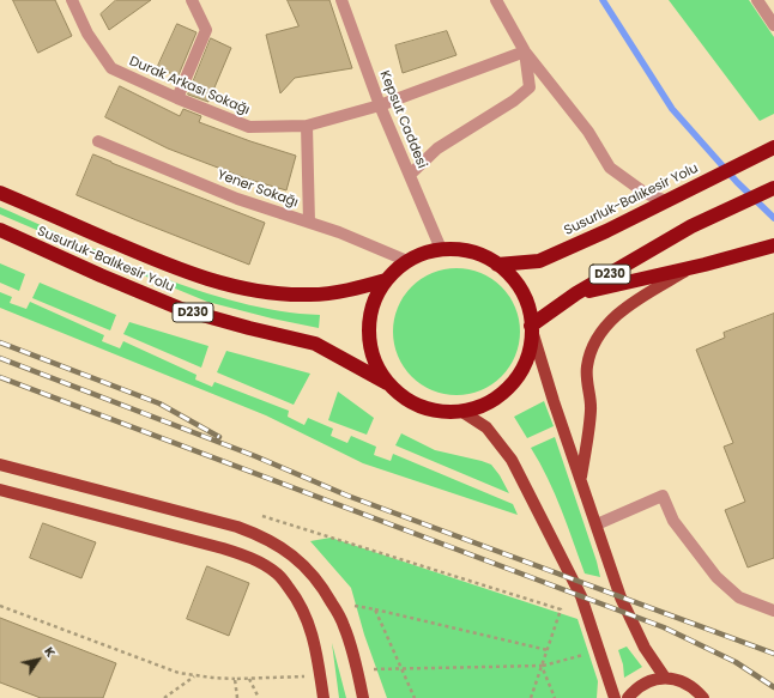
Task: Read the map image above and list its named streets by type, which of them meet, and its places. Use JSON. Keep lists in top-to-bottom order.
{
  "streets": {
    "highway": ["Susurluk-Balıkesir Yolu", "D230"],
    "street": ["Durak Arkası Sokağı", "Kepsut Caddesi", "Yener Sokağı"]
  },
  "crossings": [
    ["Durak Arkası Sokağı", "Kepsut Caddesi"],
    ["Kepsut Caddesi", "Yener Sokağı"],
    ["Kepsut Caddesi", "Susurluk-Balıkesir Yolu"],
    ["Kepsut Caddesi", "D230"],
    ["Yener Sokağı", "Susurluk-Balıkesir Yolu"],
    ["Yener Sokağı", "D230"],
    ["Susurluk-Balıkesir Yolu", "D230"]
  ],
  "north": "top right"
}
